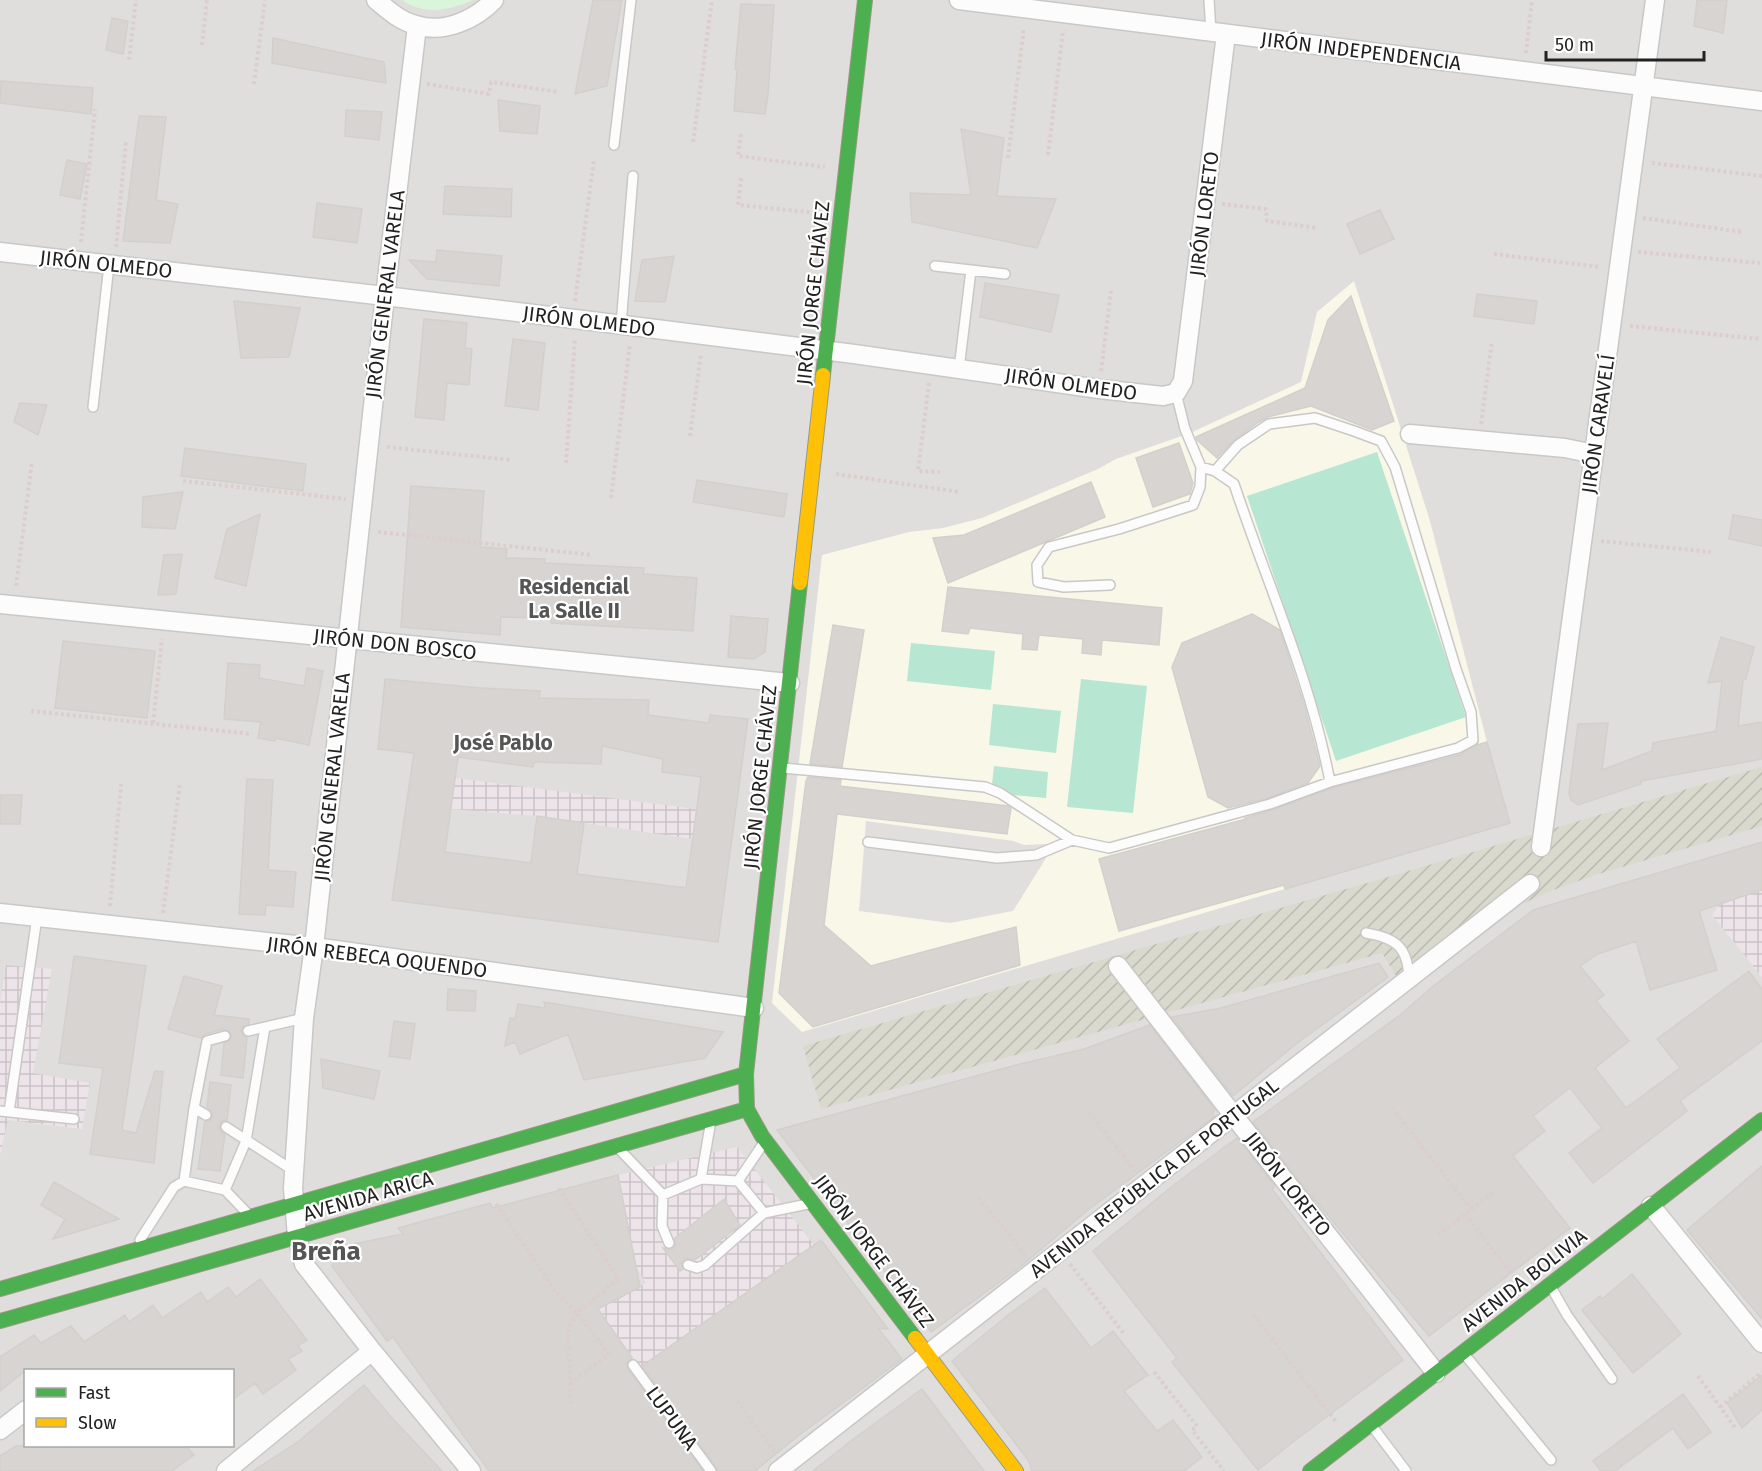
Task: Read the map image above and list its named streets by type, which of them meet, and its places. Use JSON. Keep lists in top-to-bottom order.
{
  "streets": {
    "main road": ["JIRÓN JORGE CHÁVEZ", "AVENIDA ARICA", "AVENIDA BOLIVIA"],
    "street": [
      "JIRÓN INDEPENDENCIA",
      "JIRÓN LORETO",
      "JIRÓN OLMEDO",
      "JIRÓN GENERAL VARELA",
      "JIRÓN CARAVELÍ",
      "JIRÓN DON BOSCO",
      "JIRÓN REBECA OQUENDO",
      "AVENIDA REPÚBLICA DE PORTUGAL"
    ],
    "lane": ["LUPUNA"]
  },
  "crossings": [
    ["JIRÓN INDEPENDENCIA", "JIRÓN LORETO"],
    ["JIRÓN INDEPENDENCIA", "JIRÓN CARAVELÍ"],
    ["JIRÓN LORETO", "JIRÓN OLMEDO"],
    ["JIRÓN LORETO", "AVENIDA REPÚBLICA DE PORTUGAL"],
    ["JIRÓN LORETO", "AVENIDA BOLIVIA"],
    ["JIRÓN OLMEDO", "JIRÓN JORGE CHÁVEZ"],
    ["JIRÓN OLMEDO", "JIRÓN GENERAL VARELA"],
    ["JIRÓN JORGE CHÁVEZ", "JIRÓN DON BOSCO"],
    ["JIRÓN JORGE CHÁVEZ", "JIRÓN REBECA OQUENDO"],
    ["JIRÓN JORGE CHÁVEZ", "AVENIDA REPÚBLICA DE PORTUGAL"],
    ["JIRÓN JORGE CHÁVEZ", "AVENIDA ARICA"],
    ["JIRÓN GENERAL VARELA", "JIRÓN DON BOSCO"],
    ["JIRÓN GENERAL VARELA", "JIRÓN REBECA OQUENDO"],
    ["JIRÓN GENERAL VARELA", "AVENIDA ARICA"]
  ],
  "districts": ["Residencial La Salle II", "José Pablo", "Breña"],
  "legend": ["Fast", "Slow"],
  "scale_bar": "50 m"
}
